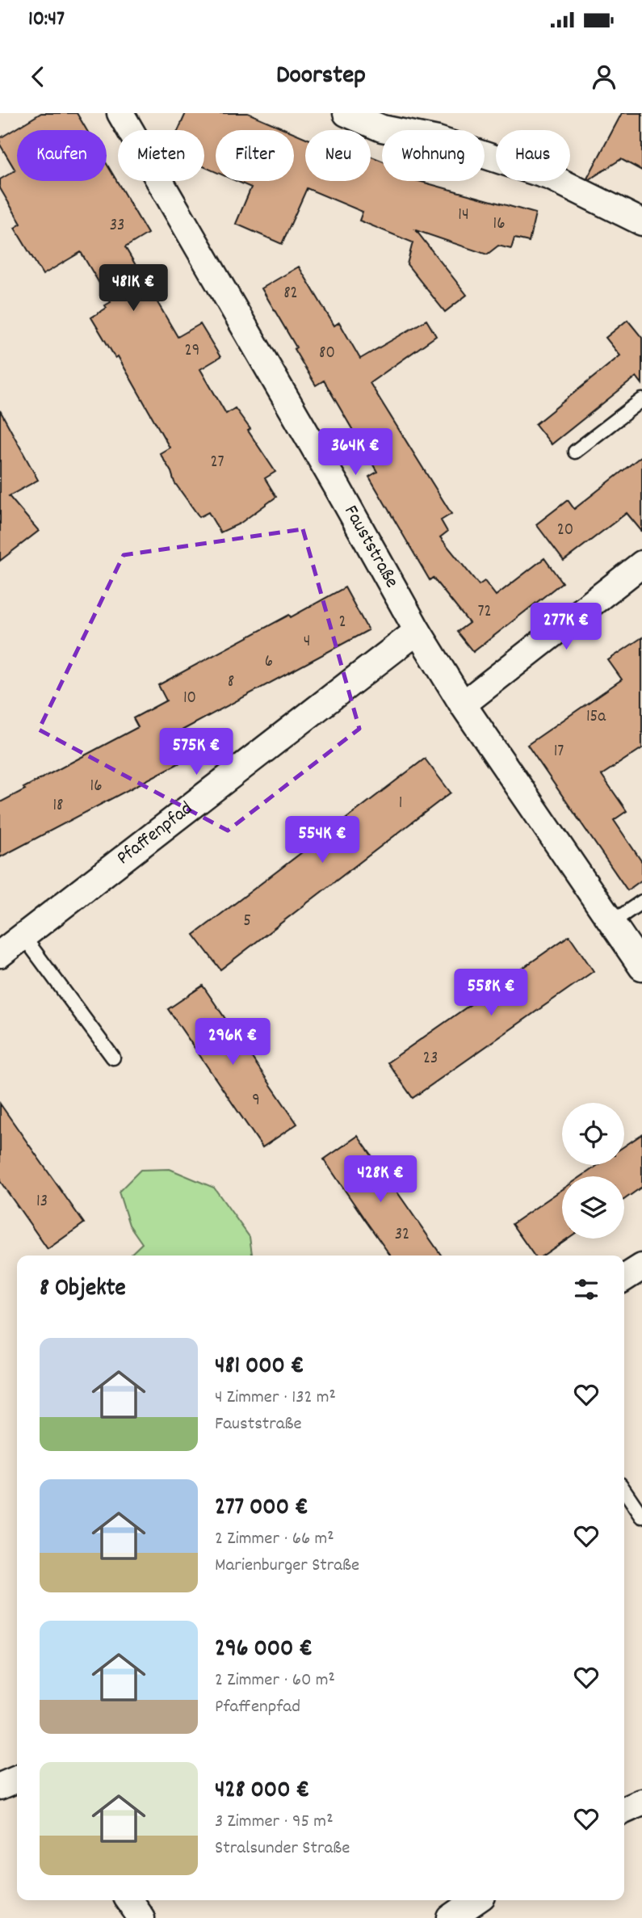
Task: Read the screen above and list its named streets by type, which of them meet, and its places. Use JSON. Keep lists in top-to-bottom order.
{
  "streets": {
    "street": ["Fauststraße", "Pfaffenpfad"]
  },
  "crossings": [
    ["Fauststraße", "Pfaffenpfad"]
  ],
  "house_numbers": [
    "14",
    "16",
    "33",
    "82",
    "29",
    "80",
    "27",
    "20",
    "72",
    "2",
    "4",
    "6",
    "8",
    "10",
    "15a",
    "17",
    "16",
    "1",
    "18",
    "5",
    "23",
    "9",
    "13",
    "32"
  ],
  "page": {
    "status": "10:47",
    "header": "Doorstep",
    "chip": [
      "Kaufen",
      "Mieten",
      "Filter",
      "Neu",
      "Wohnung",
      "Haus"
    ],
    "price": [
      "481K €",
      "364K €",
      "277K €",
      "575K €",
      "554K €",
      "558K €",
      "296K €",
      "428K €"
    ],
    "heading": "8 Objekte",
    "list": [
      {
        "name": "481 000 €",
        "note": "4 Zimmer · 132 m² · Fauststraße"
      },
      {
        "name": "277 000 €",
        "note": "2 Zimmer · 66 m² · Marienburger Straße"
      },
      {
        "name": "296 000 €",
        "note": "2 Zimmer · 60 m² · Pfaffenpfad"
      },
      {
        "name": "428 000 €",
        "note": "3 Zimmer · 95 m² · Stralsunder Straße"
      }
    ]
  }
}
